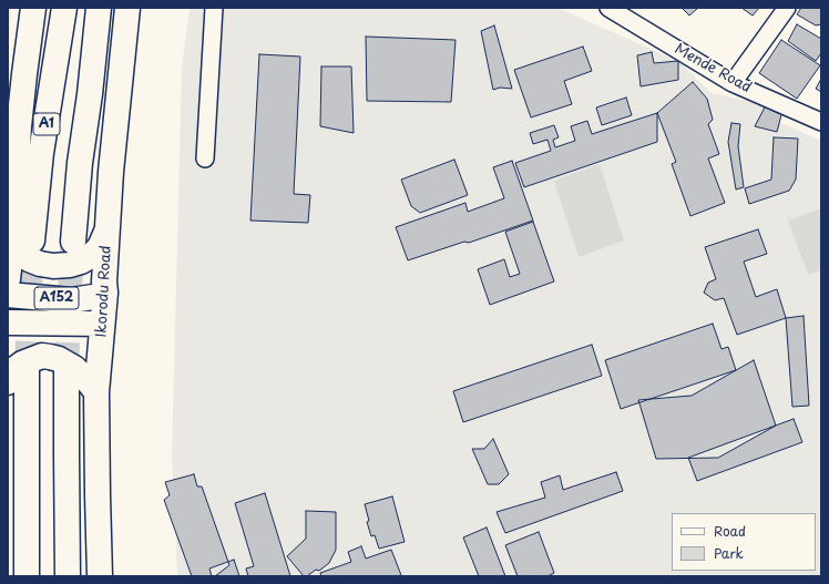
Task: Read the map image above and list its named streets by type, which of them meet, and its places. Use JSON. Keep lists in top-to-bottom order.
{
  "streets": {
    "main road": ["A1", "Ikorodu Road", "A152"],
    "street": ["Mende Road"]
  },
  "crossings": [
    ["Ikorodu Road", "A152"]
  ],
  "legend": ["Road", "Park"]
}
